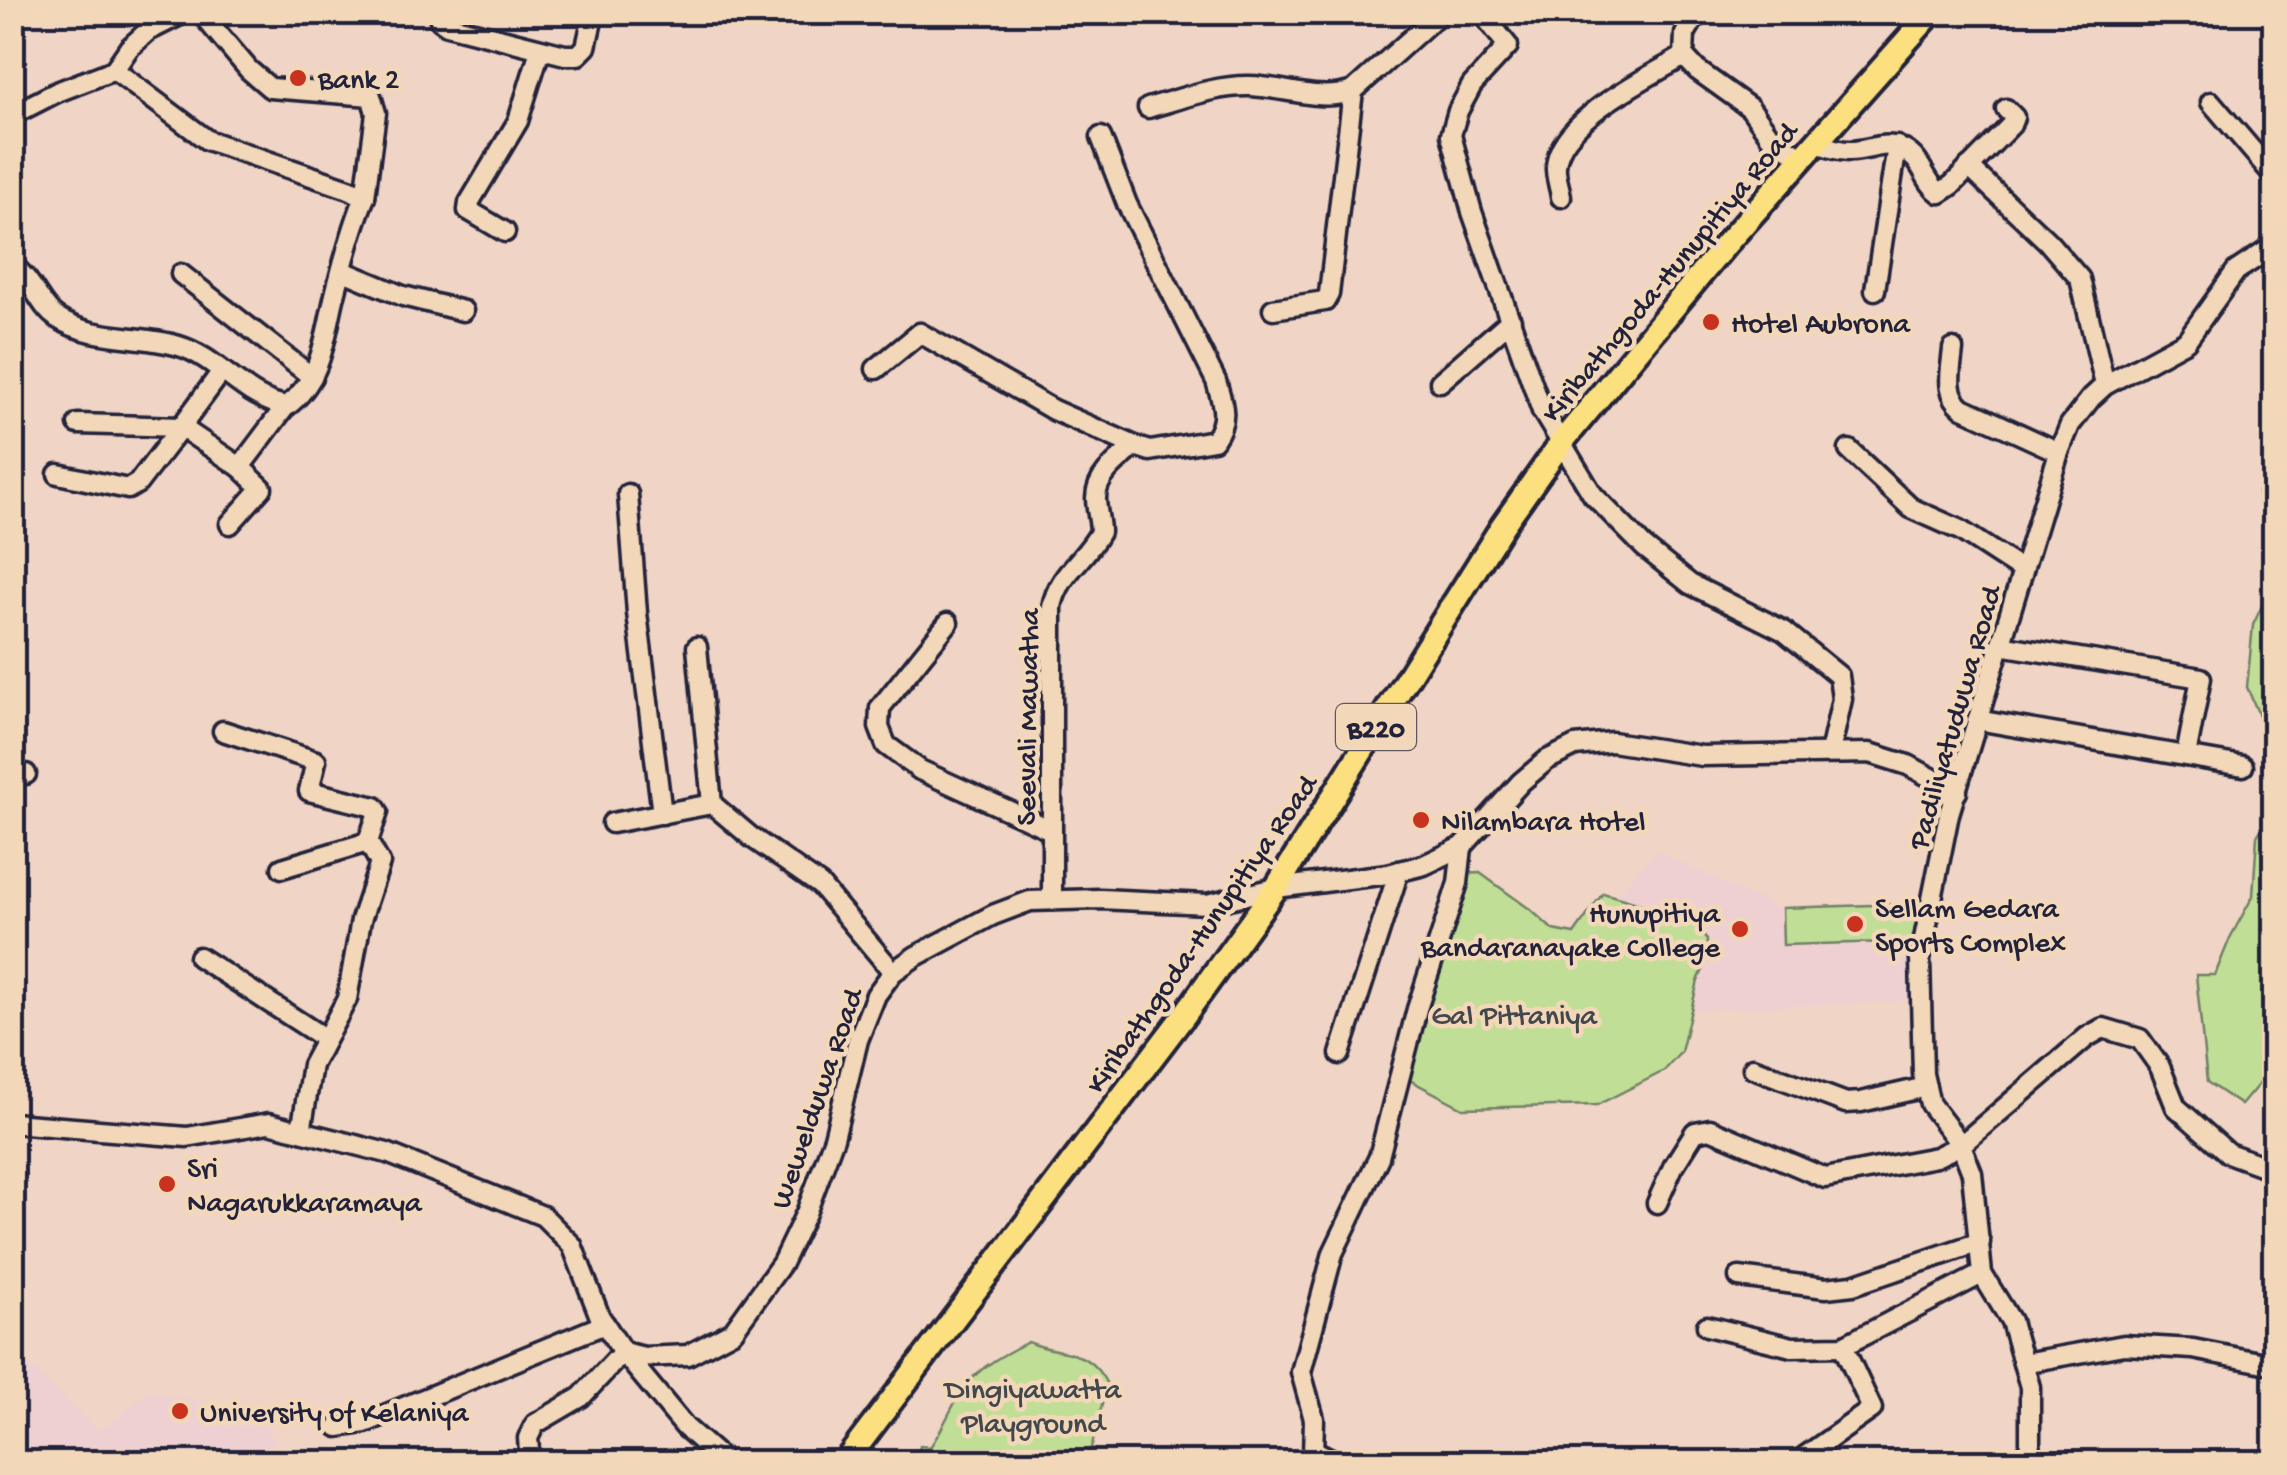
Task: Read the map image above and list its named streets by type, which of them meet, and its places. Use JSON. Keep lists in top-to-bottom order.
{
  "streets": {
    "main road": ["Kiribathgoda-Hunupitiya Road", "B220"],
    "street": ["Seevali Mawatha", "Padiliyatuduwa Road", "Wewelduwa Road"]
  },
  "crossings": [
    ["Kiribathgoda-Hunupitiya Road", "Wewelduwa Road"],
    ["Seevali Mawatha", "Wewelduwa Road"]
  ],
  "parks": ["Gal Pittaniya", "Dingiyawatta Playground"],
  "places": [
    "Bank 2",
    "Hotel Aubrona",
    "Nilambara Hotel",
    "Sellam Gedara Sports Complex",
    "Hunupitiya Bandaranayake College",
    "Sri Nagarukkaramaya",
    "University of Kelaniya"
  ]
}
